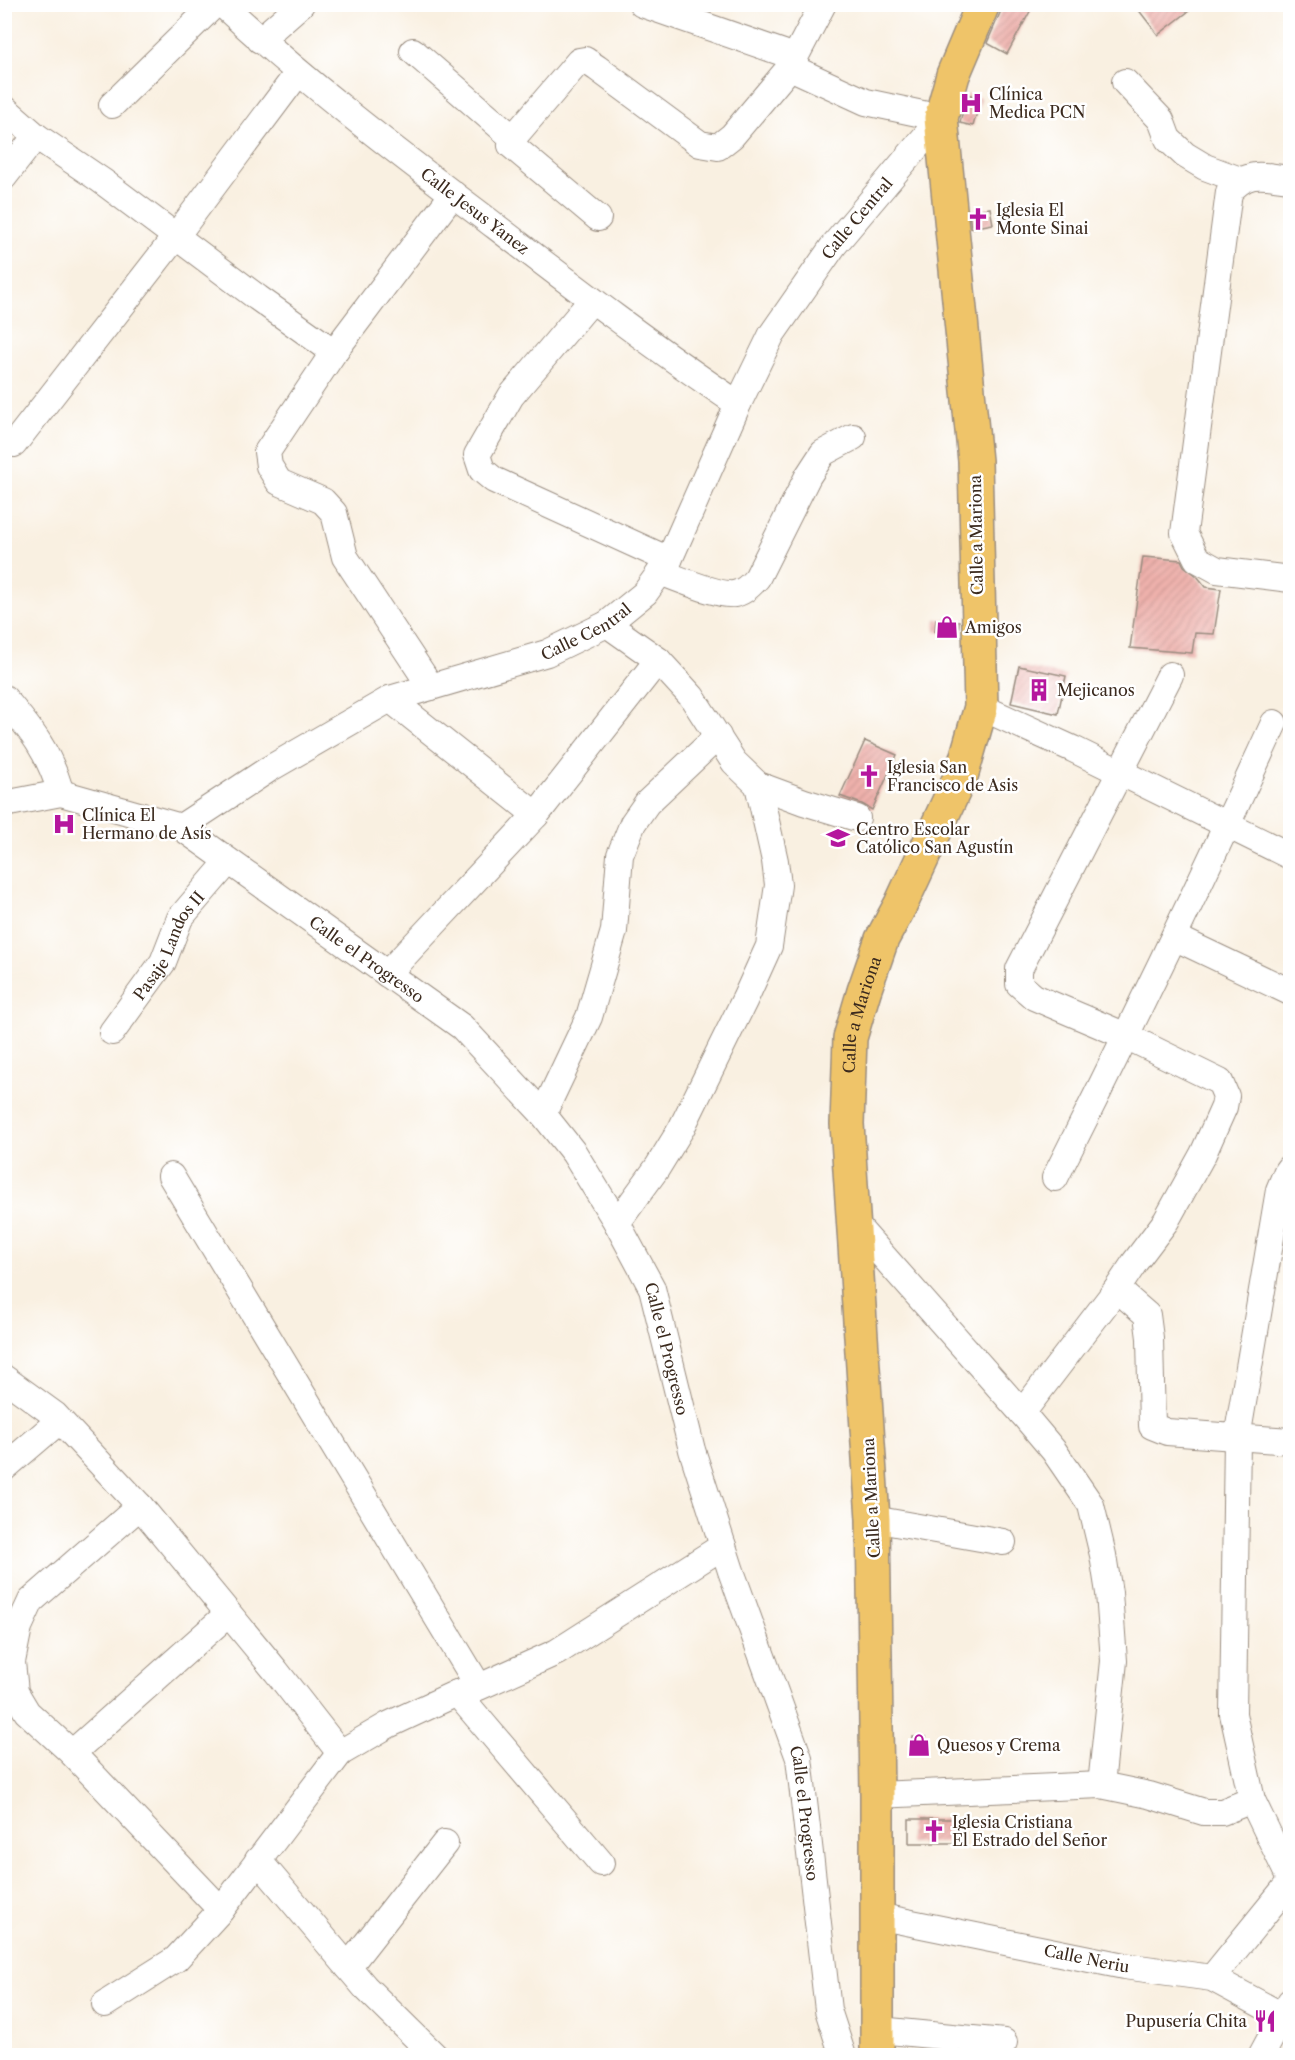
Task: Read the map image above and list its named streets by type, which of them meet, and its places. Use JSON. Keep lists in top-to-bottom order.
{
  "streets": {
    "main road": ["Calle a Mariona"],
    "street": [
      "Calle Jesus Yanez",
      "Calle Central",
      "Pasaje Landos II",
      "Calle el Progresso",
      "Calle Neriu"
    ]
  },
  "crossings": [
    ["Calle Jesus Yanez", "Calle Central"],
    ["Calle Central", "Calle a Mariona"],
    ["Calle Central", "Calle el Progresso"],
    ["Calle a Mariona", "Calle Neriu"],
    ["Pasaje Landos II", "Calle el Progresso"]
  ],
  "places": {
    "hospital": ["Clínica Medica PCN", "Clínica El Hermano de Asís"],
    "church": ["Iglesia El Monte Sinai", "Iglesia San Francisco de Asis", "Iglesia Cristiana El Estrado del Señor"],
    "shop": ["Amigos", "Quesos y Crema"],
    "building": ["Mejicanos"],
    "school or university": ["Centro Escolar Católico San Agustín"],
    "restaurant": ["Pupusería Chita"]
  }
}
